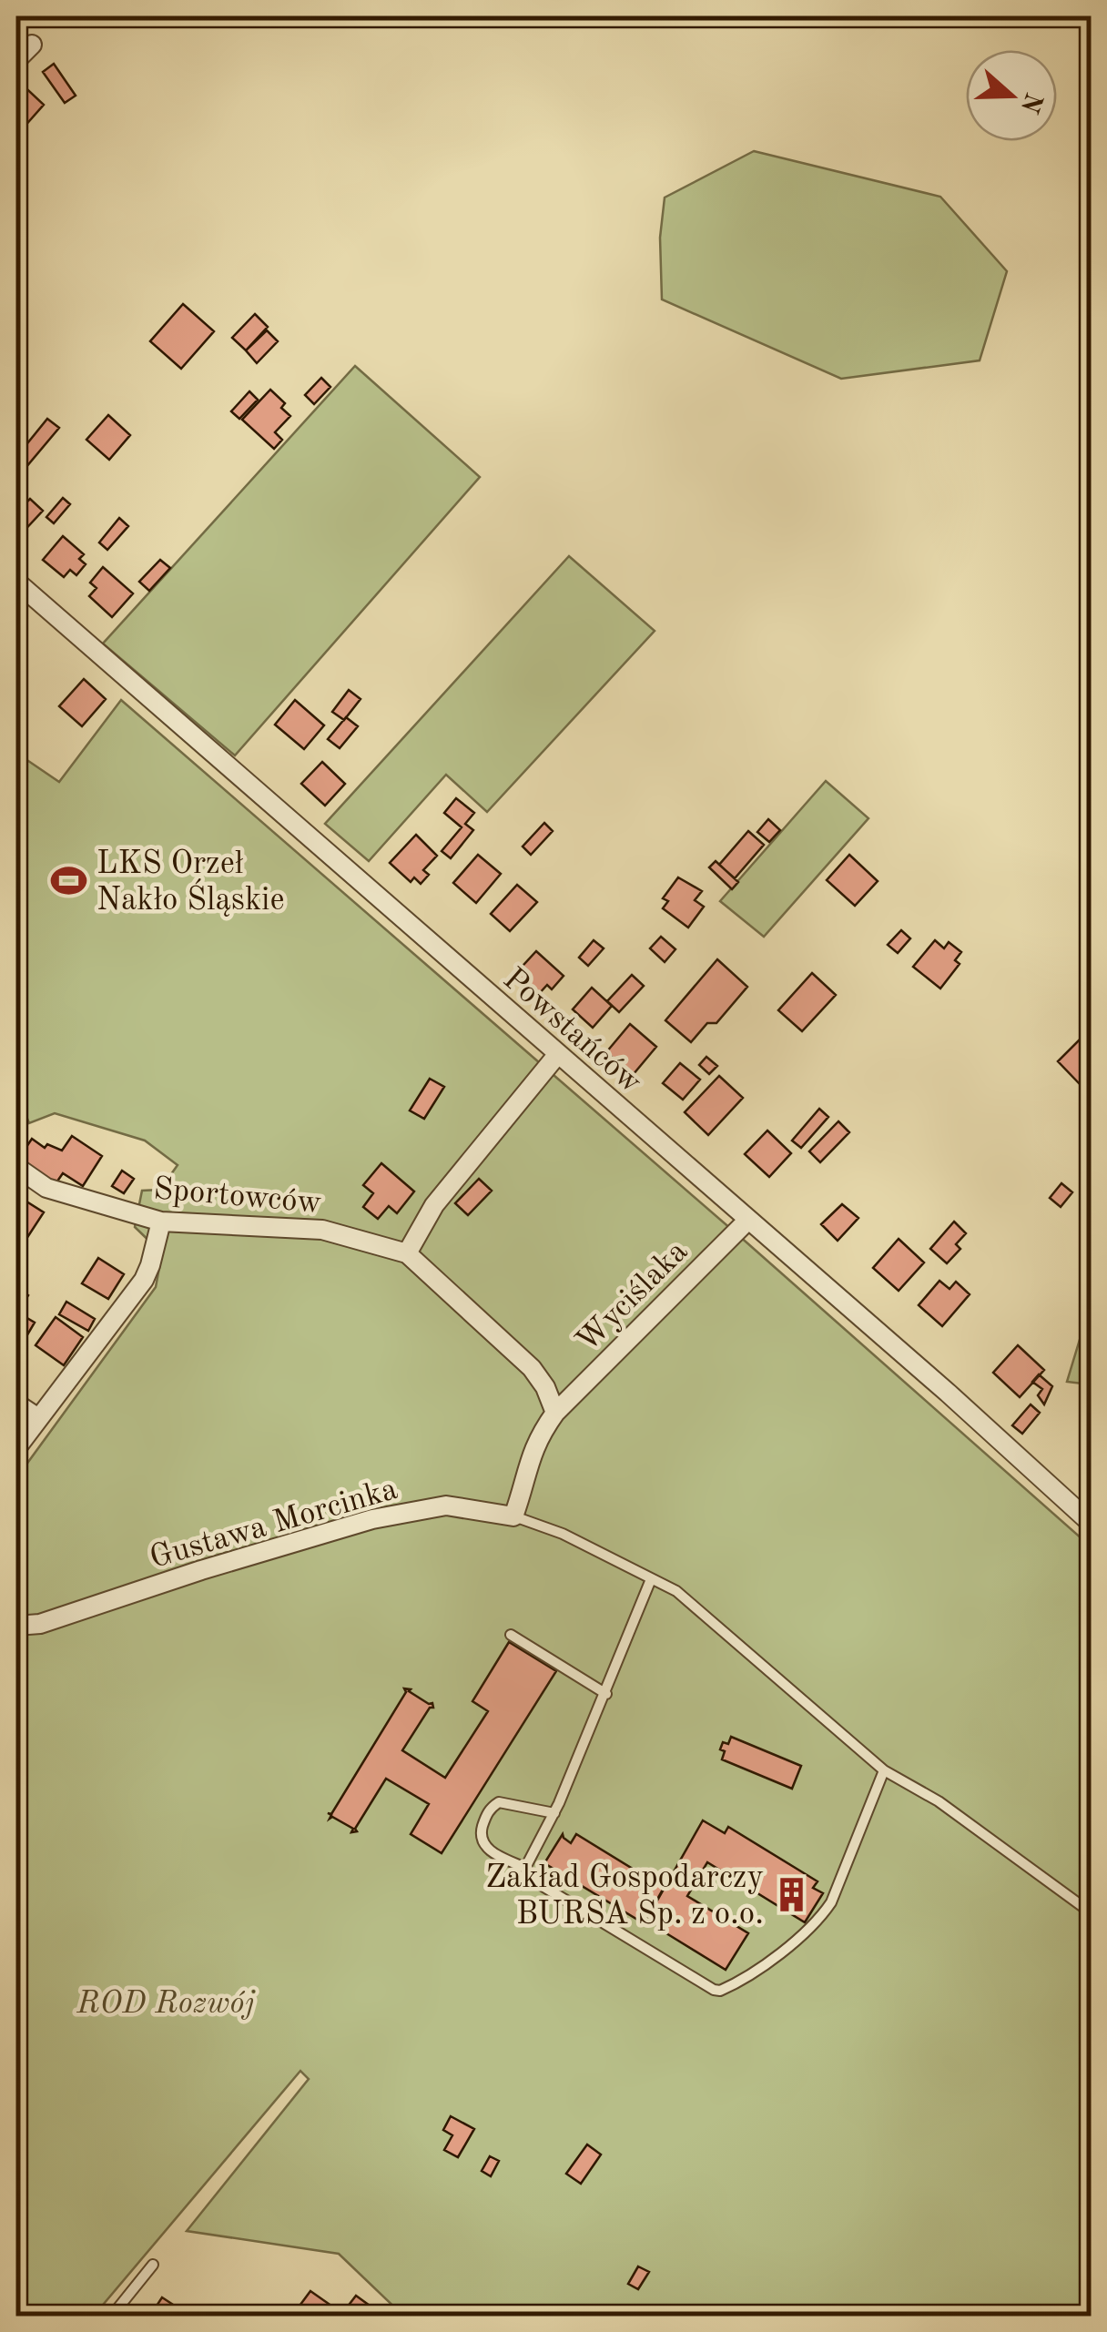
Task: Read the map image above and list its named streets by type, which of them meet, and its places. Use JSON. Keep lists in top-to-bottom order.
{
  "streets": {
    "street": [
      "Powstańców",
      "Sportowców",
      "Wyciślaka",
      "Gustawa Morcinka"
    ]
  },
  "crossings": [
    ["Powstańców", "Wyciślaka"]
  ],
  "parks": ["ROD Rozwój"],
  "places": {
    "sports": ["LKS Orzeł Nakło Śląskie"],
    "building": ["Zakład Gospodarczy BURSA Sp. z o.o."]
  },
  "north": "right"
}
